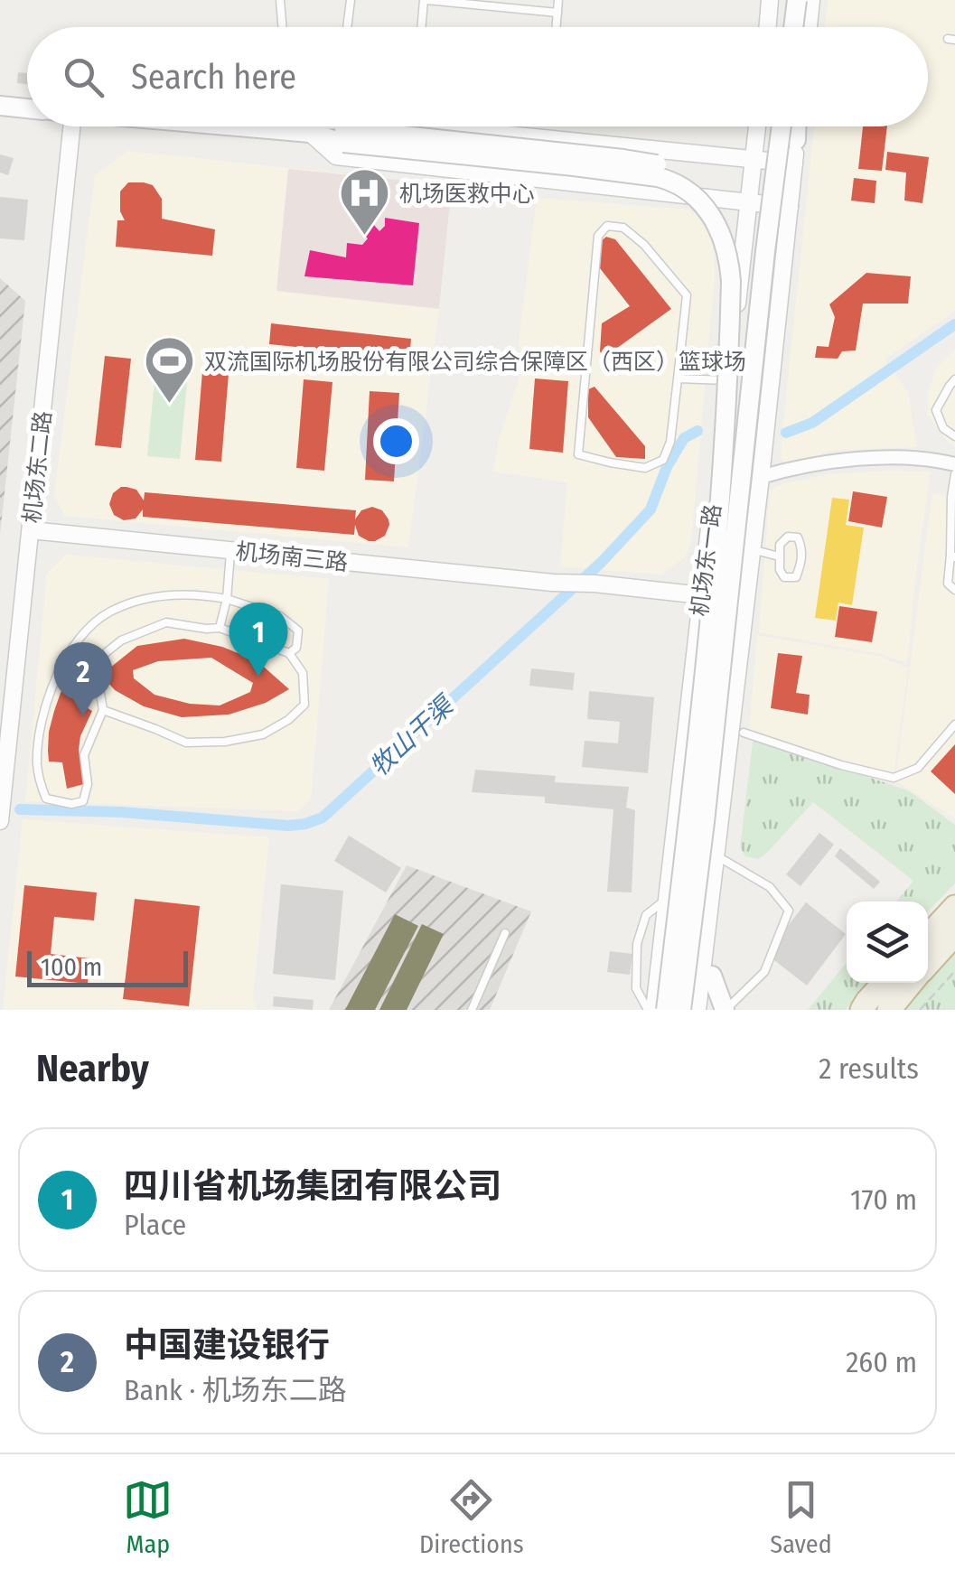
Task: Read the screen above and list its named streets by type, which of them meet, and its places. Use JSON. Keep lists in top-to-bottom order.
{
  "streets": {
    "street": ["机场东二路", "机场南三路", "机场东一路"]
  },
  "crossings": [
    ["机场东二路", "机场南三路"],
    ["机场南三路", "机场东一路"]
  ],
  "water": ["牧山干渠"],
  "places": {
    "hospital": ["机场医救中心"],
    "sports": ["双流国际机场股份有限公司综合保障区（西区）篮球场"]
  },
  "scale_bar": "100 m",
  "page": {
    "search": "Search here",
    "pins": ["1", "2"],
    "scale": "100 m",
    "heading": ["Nearby", "2 results"],
    "list": [
      {
        "mark": "1",
        "name": "四川省机场集团有限公司",
        "note": "Place",
        "value": "170 m"
      },
      {
        "mark": "2",
        "name": "中国建设银行",
        "note": "Bank · 机场东二路",
        "value": "260 m"
      }
    ],
    "nav": ["Map", "Directions", "Saved"]
  }
}
